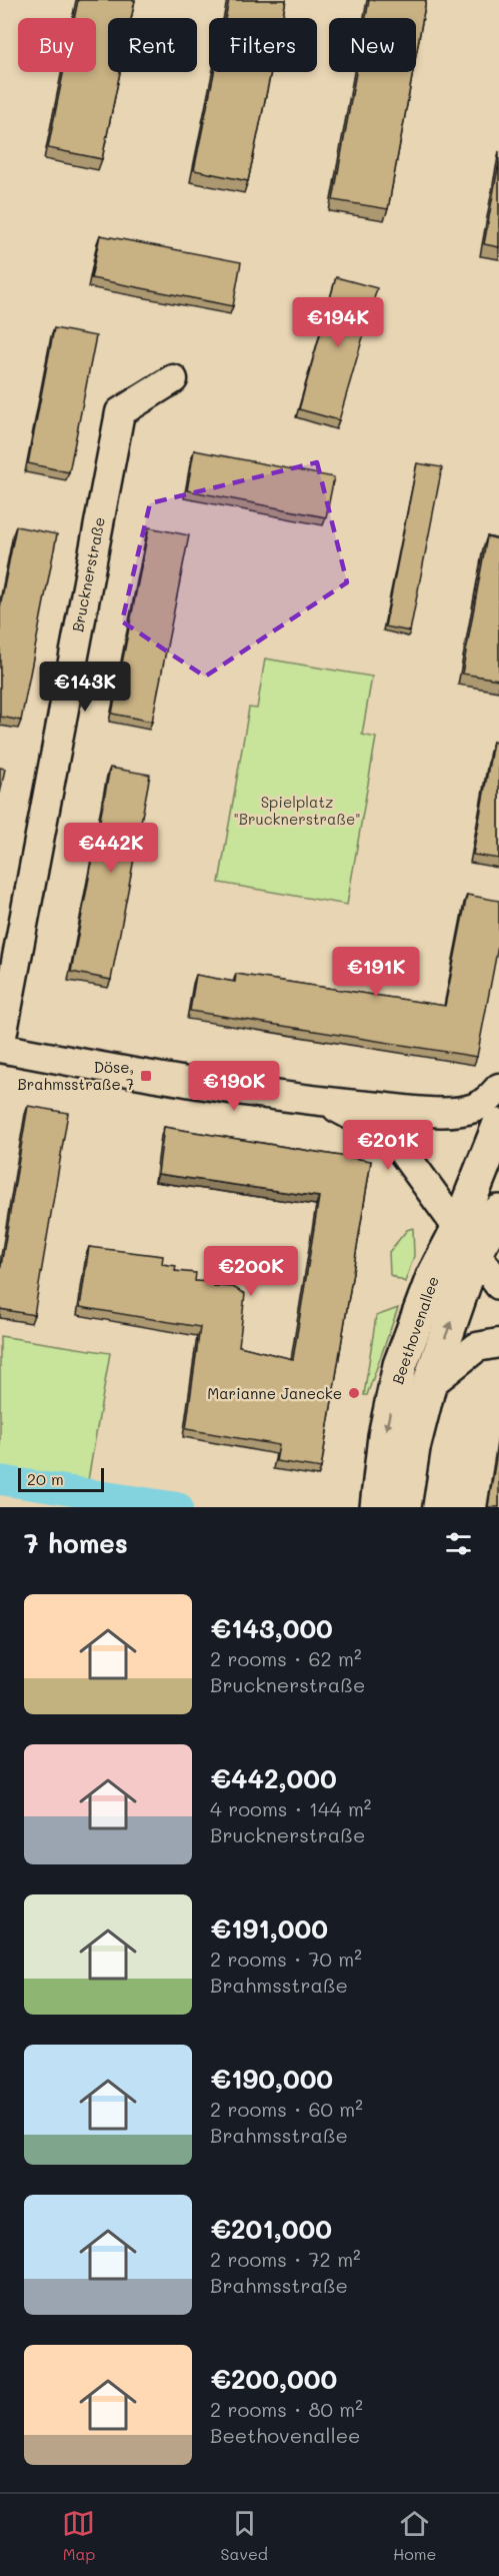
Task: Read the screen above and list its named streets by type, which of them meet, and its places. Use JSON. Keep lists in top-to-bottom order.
{
  "streets": {
    "street": ["Brucknerstraße", "Beethovenallee"]
  },
  "parks": ["Spielplatz \"Brucknerstraße\""],
  "places": {
    "transit": ["Döse, Brahmsstraße 7"],
    "other": ["Marianne Janecke"]
  },
  "scale_bar": "20 m",
  "page": {
    "chip": [
      "Buy",
      "Rent",
      "Filters",
      "New"
    ],
    "price": [
      "€194K",
      "€143K",
      "€442K",
      "€191K",
      "€190K",
      "€201K",
      "€200K"
    ],
    "scale": "20 m",
    "heading": "7 homes",
    "list": [
      {
        "name": "€143,000",
        "note": "2 rooms · 62 m² · Brucknerstraße"
      },
      {
        "name": "€442,000",
        "note": "4 rooms · 144 m² · Brucknerstraße"
      },
      {
        "name": "€191,000",
        "note": "2 rooms · 70 m² · Brahmsstraße"
      },
      {
        "name": "€190,000",
        "note": "2 rooms · 60 m² · Brahmsstraße"
      },
      {
        "name": "€201,000",
        "note": "2 rooms · 72 m² · Brahmsstraße"
      },
      {
        "name": "€200,000",
        "note": "2 rooms · 80 m² · Beethovenallee"
      }
    ],
    "tabs": ["Map", "Saved", "Home"]
  }
}
